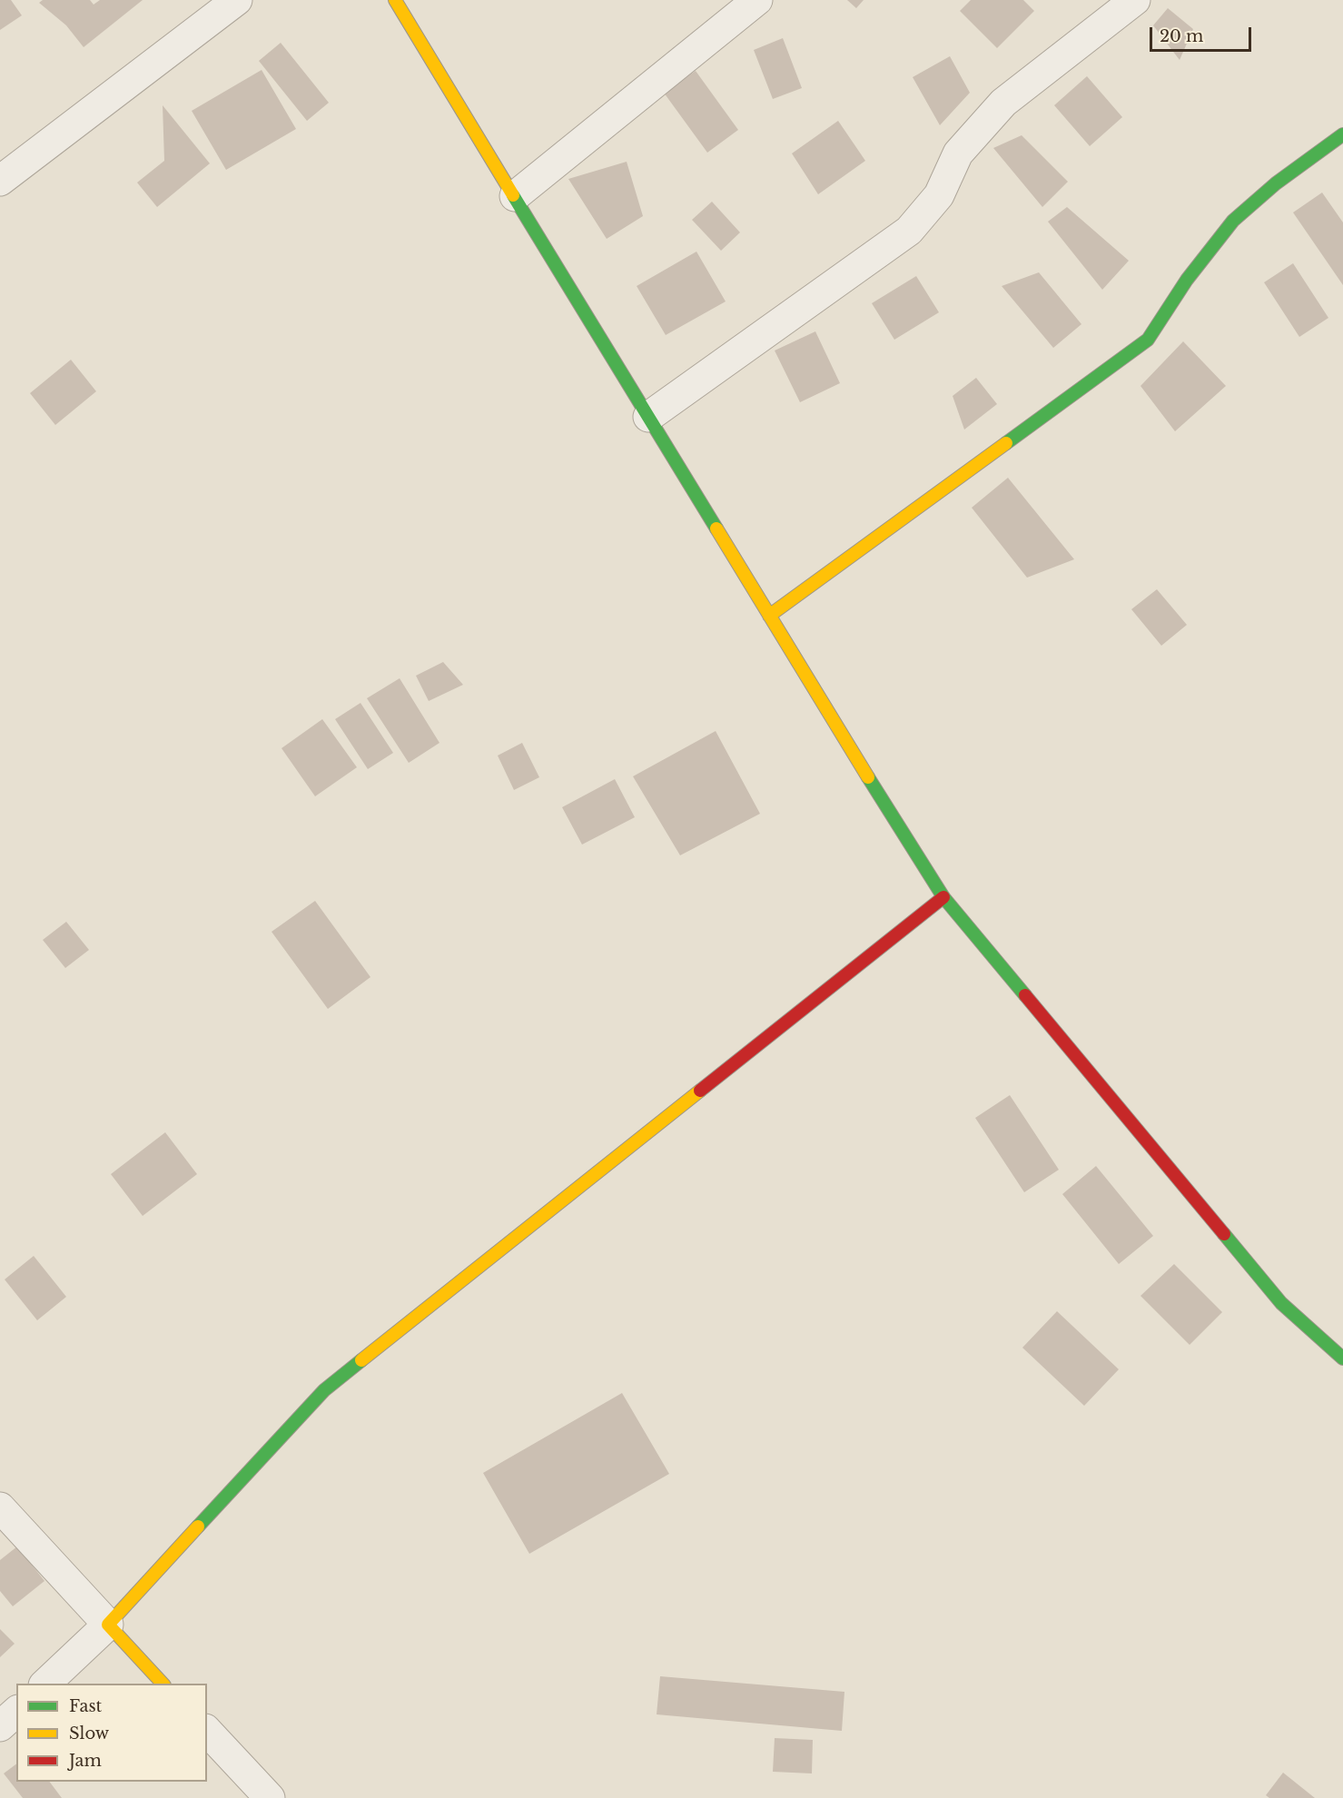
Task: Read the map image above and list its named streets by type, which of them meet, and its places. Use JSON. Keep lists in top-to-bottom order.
{
  "legend": ["Fast", "Slow", "Jam"],
  "scale_bar": "20 m"
}
